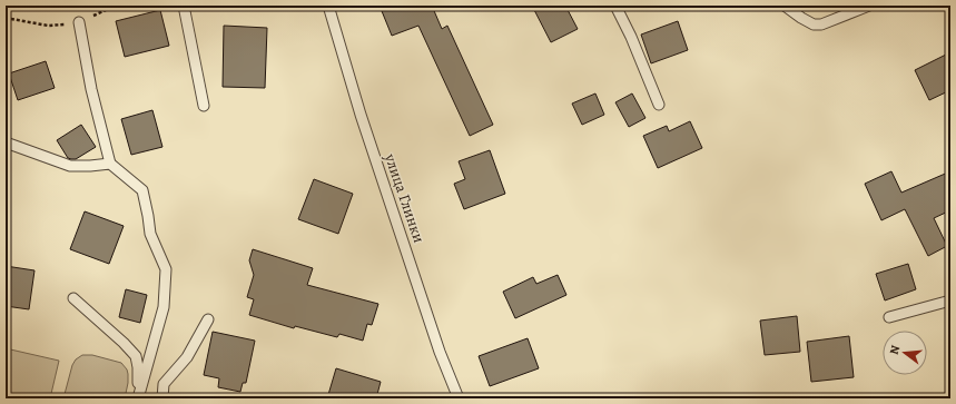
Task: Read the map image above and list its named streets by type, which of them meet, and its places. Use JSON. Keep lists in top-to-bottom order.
{
  "streets": {
    "lane": ["улица Глинки"]
  },
  "north": "left"
}
